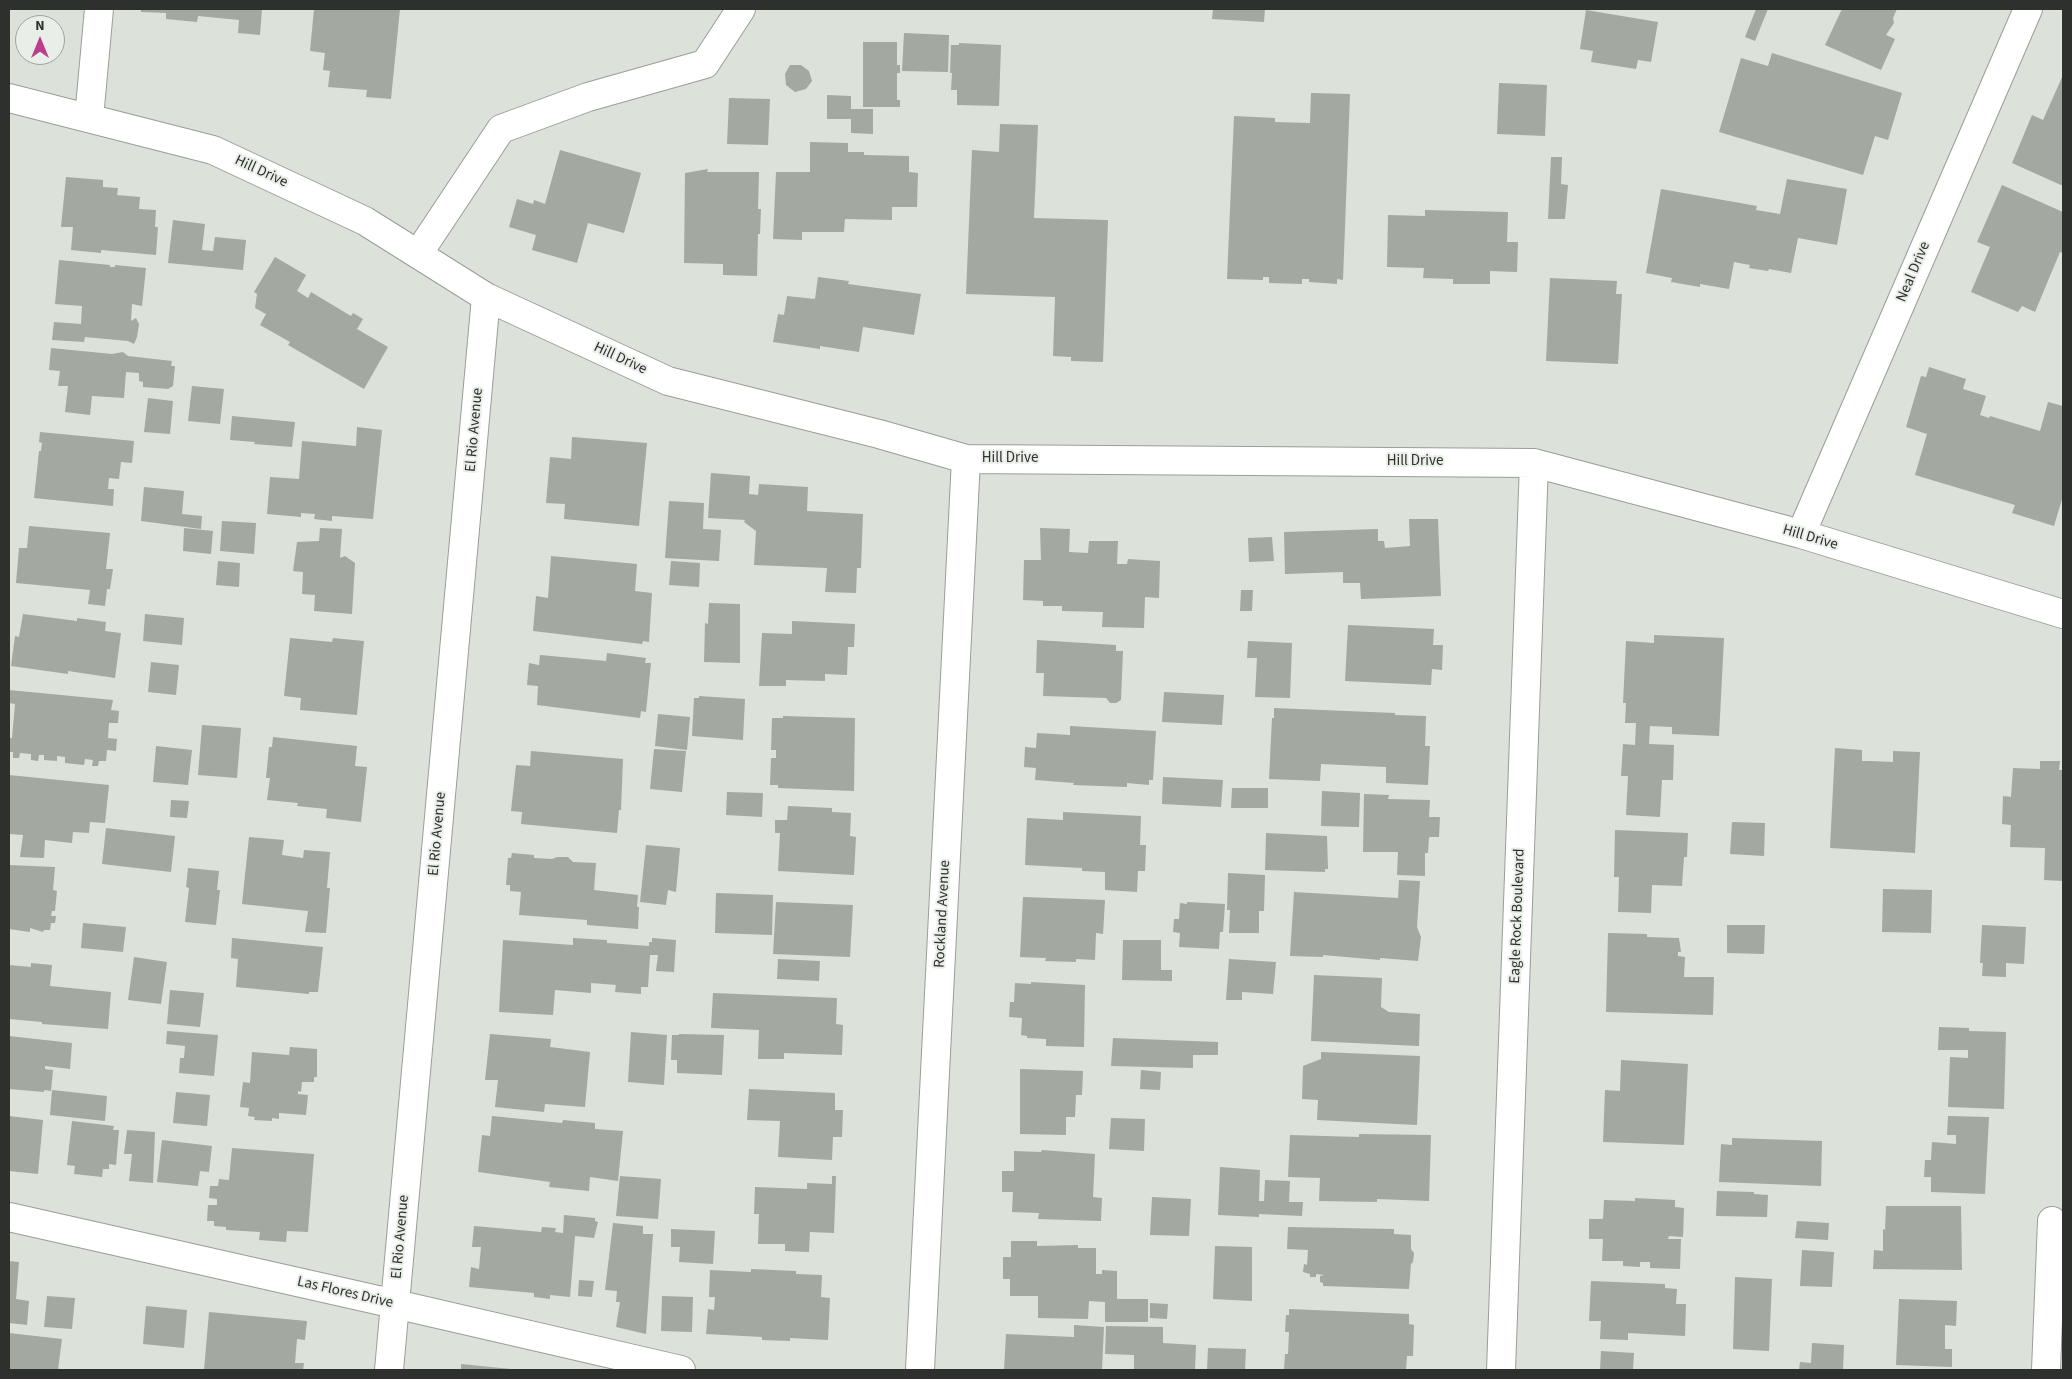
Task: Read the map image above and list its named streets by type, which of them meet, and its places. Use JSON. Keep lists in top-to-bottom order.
{
  "streets": {
    "street": [
      "Hill Drive",
      "Neal Drive",
      "El Rio Avenue",
      "Rockland Avenue",
      "Eagle Rock Boulevard",
      "Las Flores Drive"
    ]
  },
  "crossings": [
    ["Hill Drive", "Neal Drive"],
    ["Hill Drive", "El Rio Avenue"],
    ["Hill Drive", "Rockland Avenue"],
    ["Hill Drive", "Eagle Rock Boulevard"],
    ["El Rio Avenue", "Las Flores Drive"]
  ],
  "north": "top"
}
